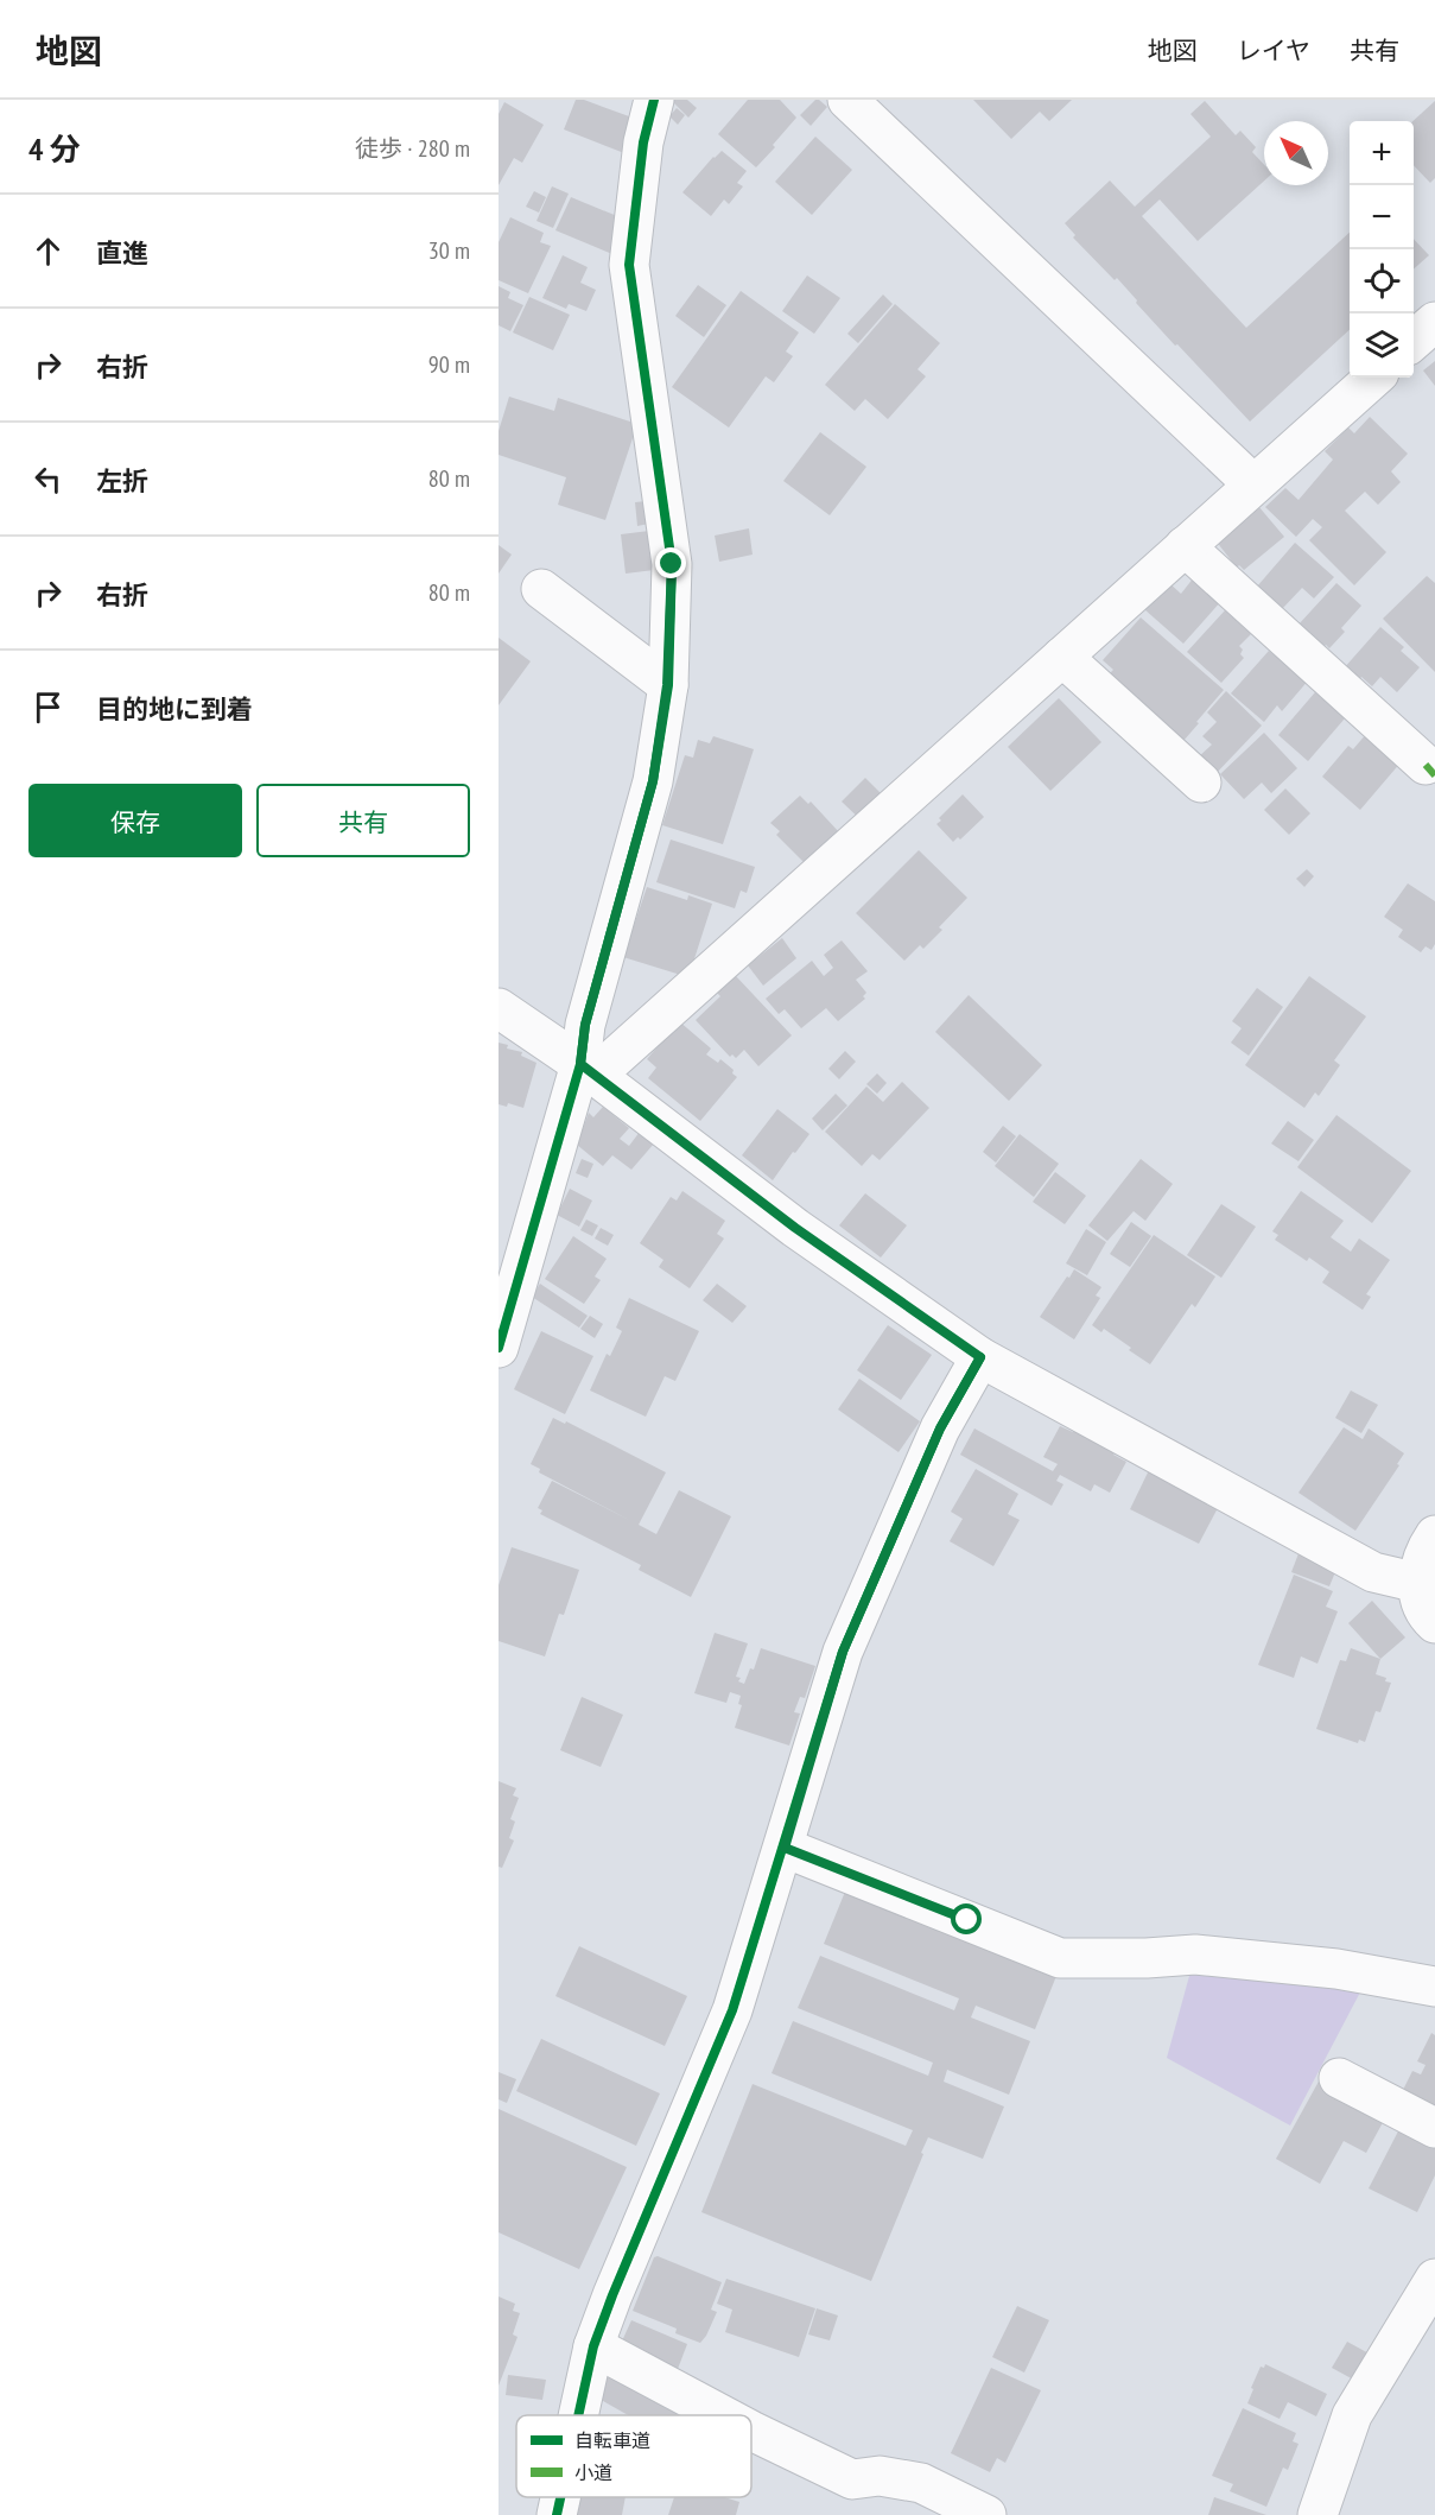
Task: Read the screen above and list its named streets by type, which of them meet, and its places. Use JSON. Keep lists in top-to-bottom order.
{
  "legend": ["自転車道", "小道"],
  "north": "top left",
  "page": {
    "header": "地図",
    "nav": ["地図", "レイヤ", "共有"],
    "heading": ["4 分", "徒歩 · 280 m"],
    "map_buttons": ["+", "−"],
    "list": [
      ["直進", "30 m"],
      ["右折", "90 m"],
      ["左折", "80 m"],
      ["右折", "80 m"],
      "目的地に到着"
    ],
    "buttons": ["保存", "共有"]
  }
}
